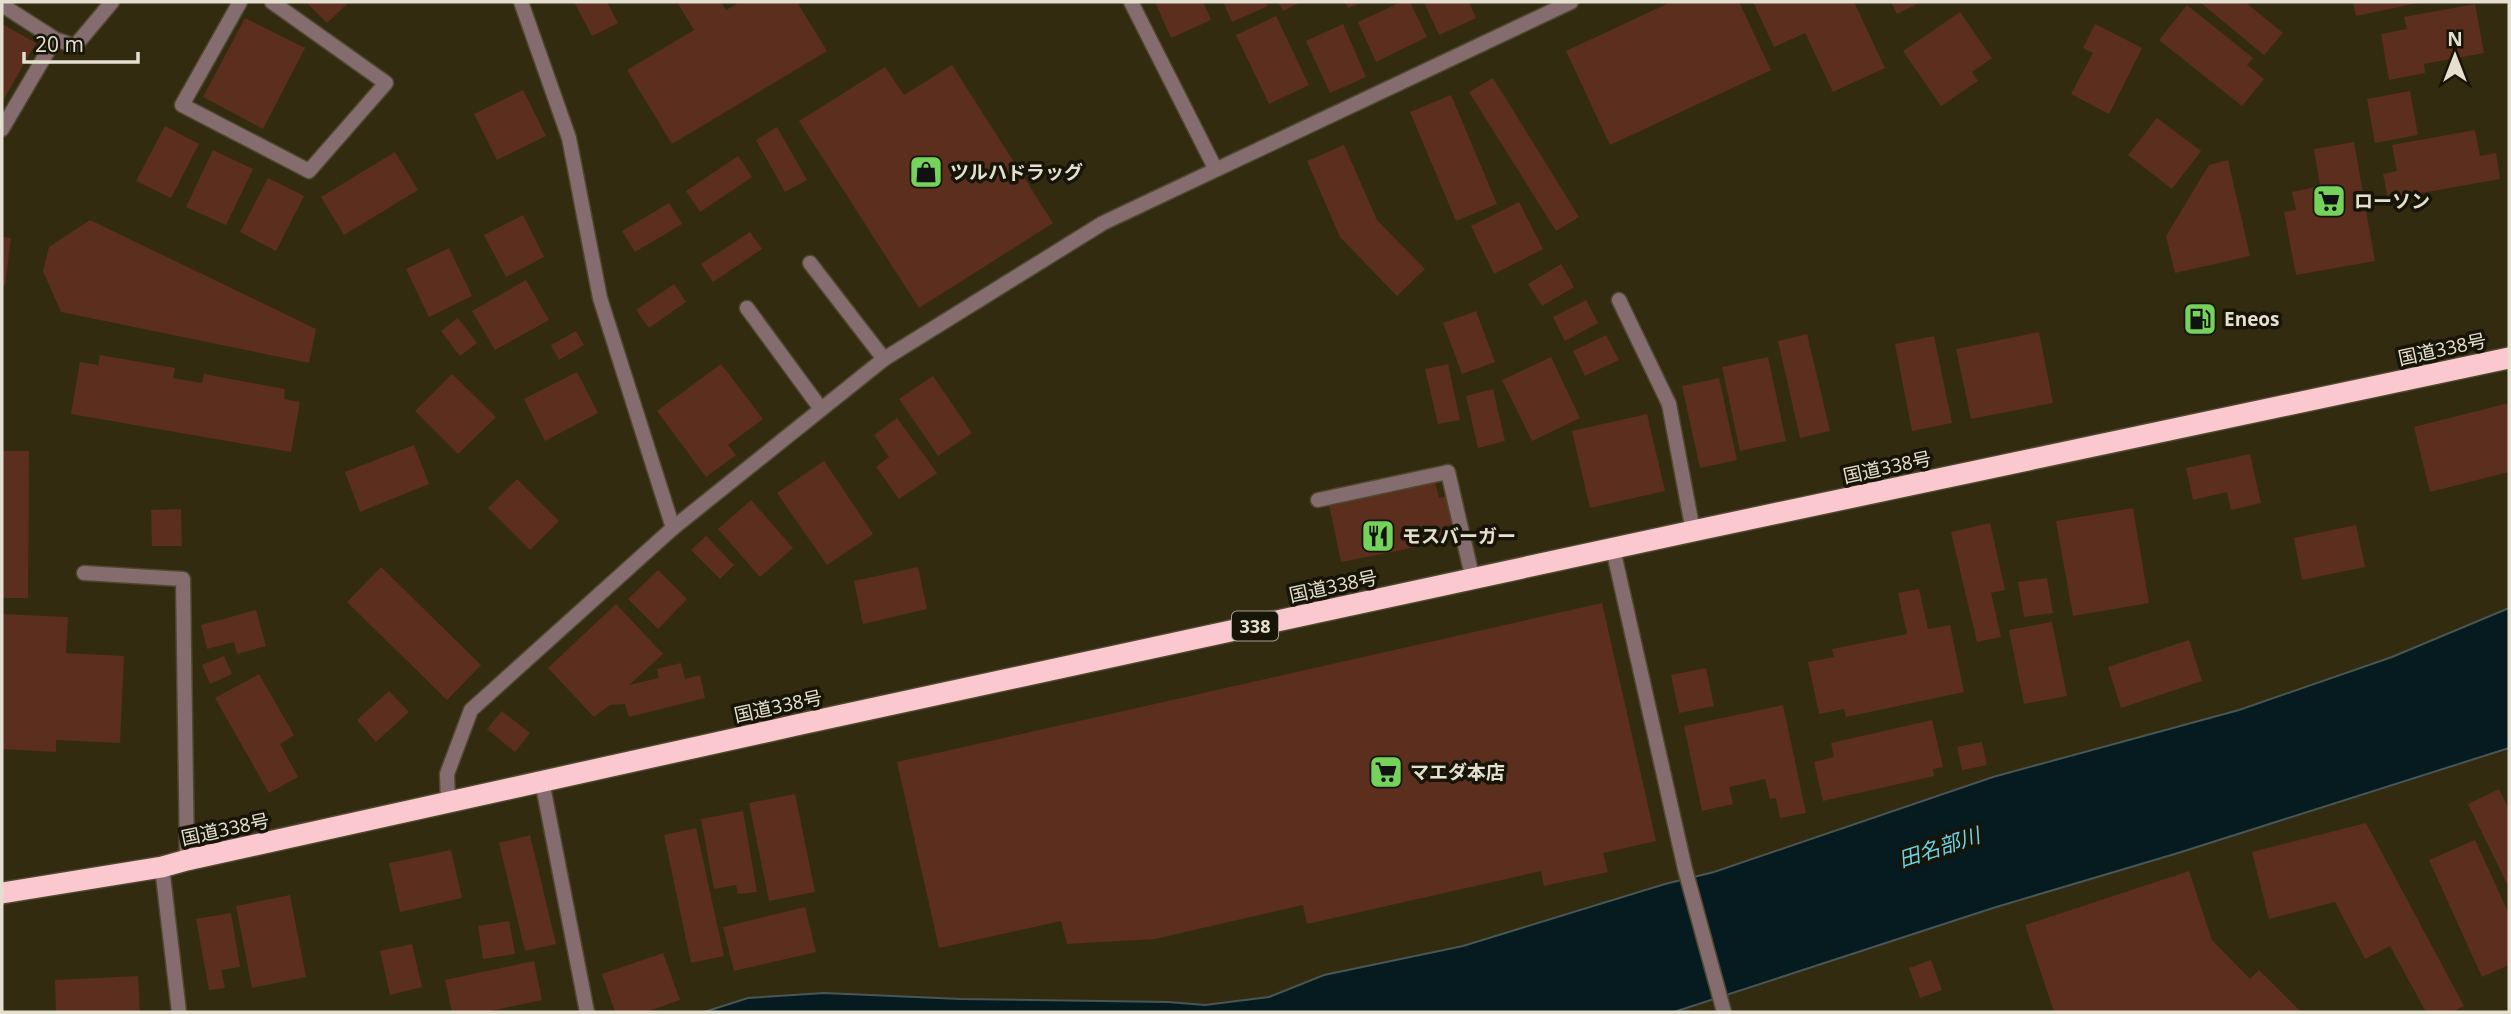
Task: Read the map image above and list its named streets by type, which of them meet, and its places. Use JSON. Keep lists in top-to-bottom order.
{
  "streets": {
    "highway": ["国道338号", "338"]
  },
  "water": ["田名部川"],
  "places": {
    "shop": ["ツルハドラッグ"],
    "supermarket": ["ローソン", "マエダ本店"],
    "fuel station": ["Eneos"],
    "restaurant": ["モスバーガー"]
  },
  "scale_bar": "20 m",
  "north": "top"
}
